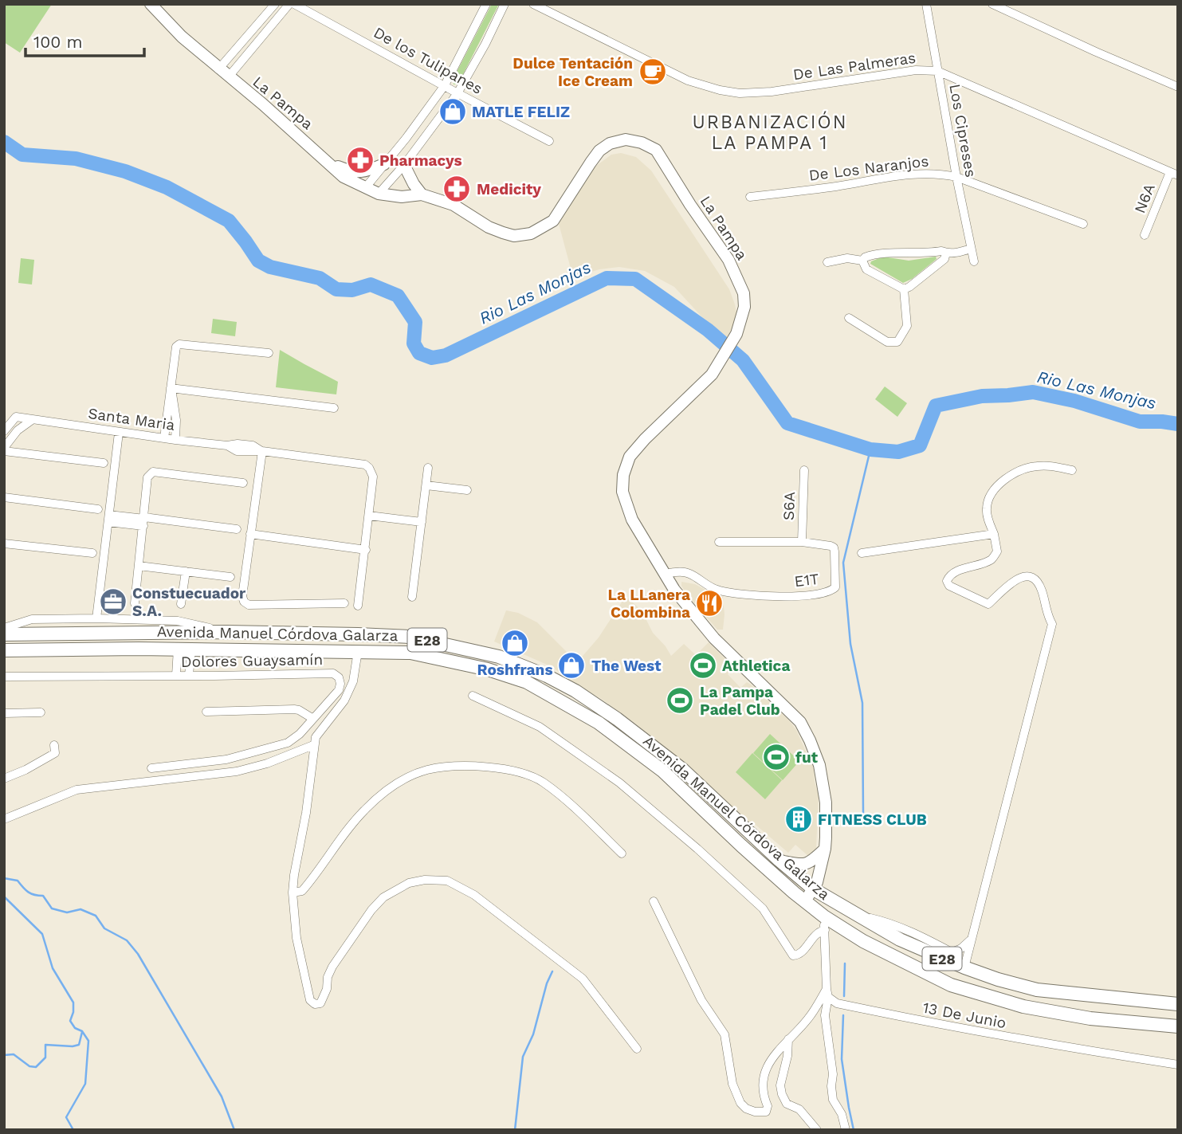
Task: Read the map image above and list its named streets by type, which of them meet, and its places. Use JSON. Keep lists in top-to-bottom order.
{
  "streets": {
    "main road": ["Avenida Manuel Córdova Galarza", "E28"],
    "street": [
      "De los Tulipanes",
      "De Las Palmeras",
      "La Pampa",
      "Los Cipreses",
      "De Los Naranjos",
      "N6A",
      "Santa Maria",
      "S6A",
      "E1T",
      "Dolores Guaysamín",
      "13 De Junio"
    ]
  },
  "crossings": [
    ["De Las Palmeras", "Los Cipreses"],
    ["De Las Palmeras", "N6A"],
    ["La Pampa", "E1T"],
    ["La Pampa", "Avenida Manuel Córdova Galarza"],
    ["Los Cipreses", "De Los Naranjos"],
    ["S6A", "E1T"]
  ],
  "districts": ["URBANIZACIÓN LA PAMPA 1"],
  "water": ["Rio Las Monjas"],
  "places": {
    "cafe": ["Dulce Tentación Ice Cream"],
    "shop": ["MATLE FELIZ", "Roshfrans", "The West"],
    "pharmacy": ["Pharmacys", "Medicity"],
    "office": ["Constuecuador S.A."],
    "restaurant": ["La LLanera Colombina"],
    "sports": ["Athletica", "La Pampa Padel Club", "fut"],
    "building": ["FITNESS CLUB"]
  },
  "scale_bar": "100 m"
}
